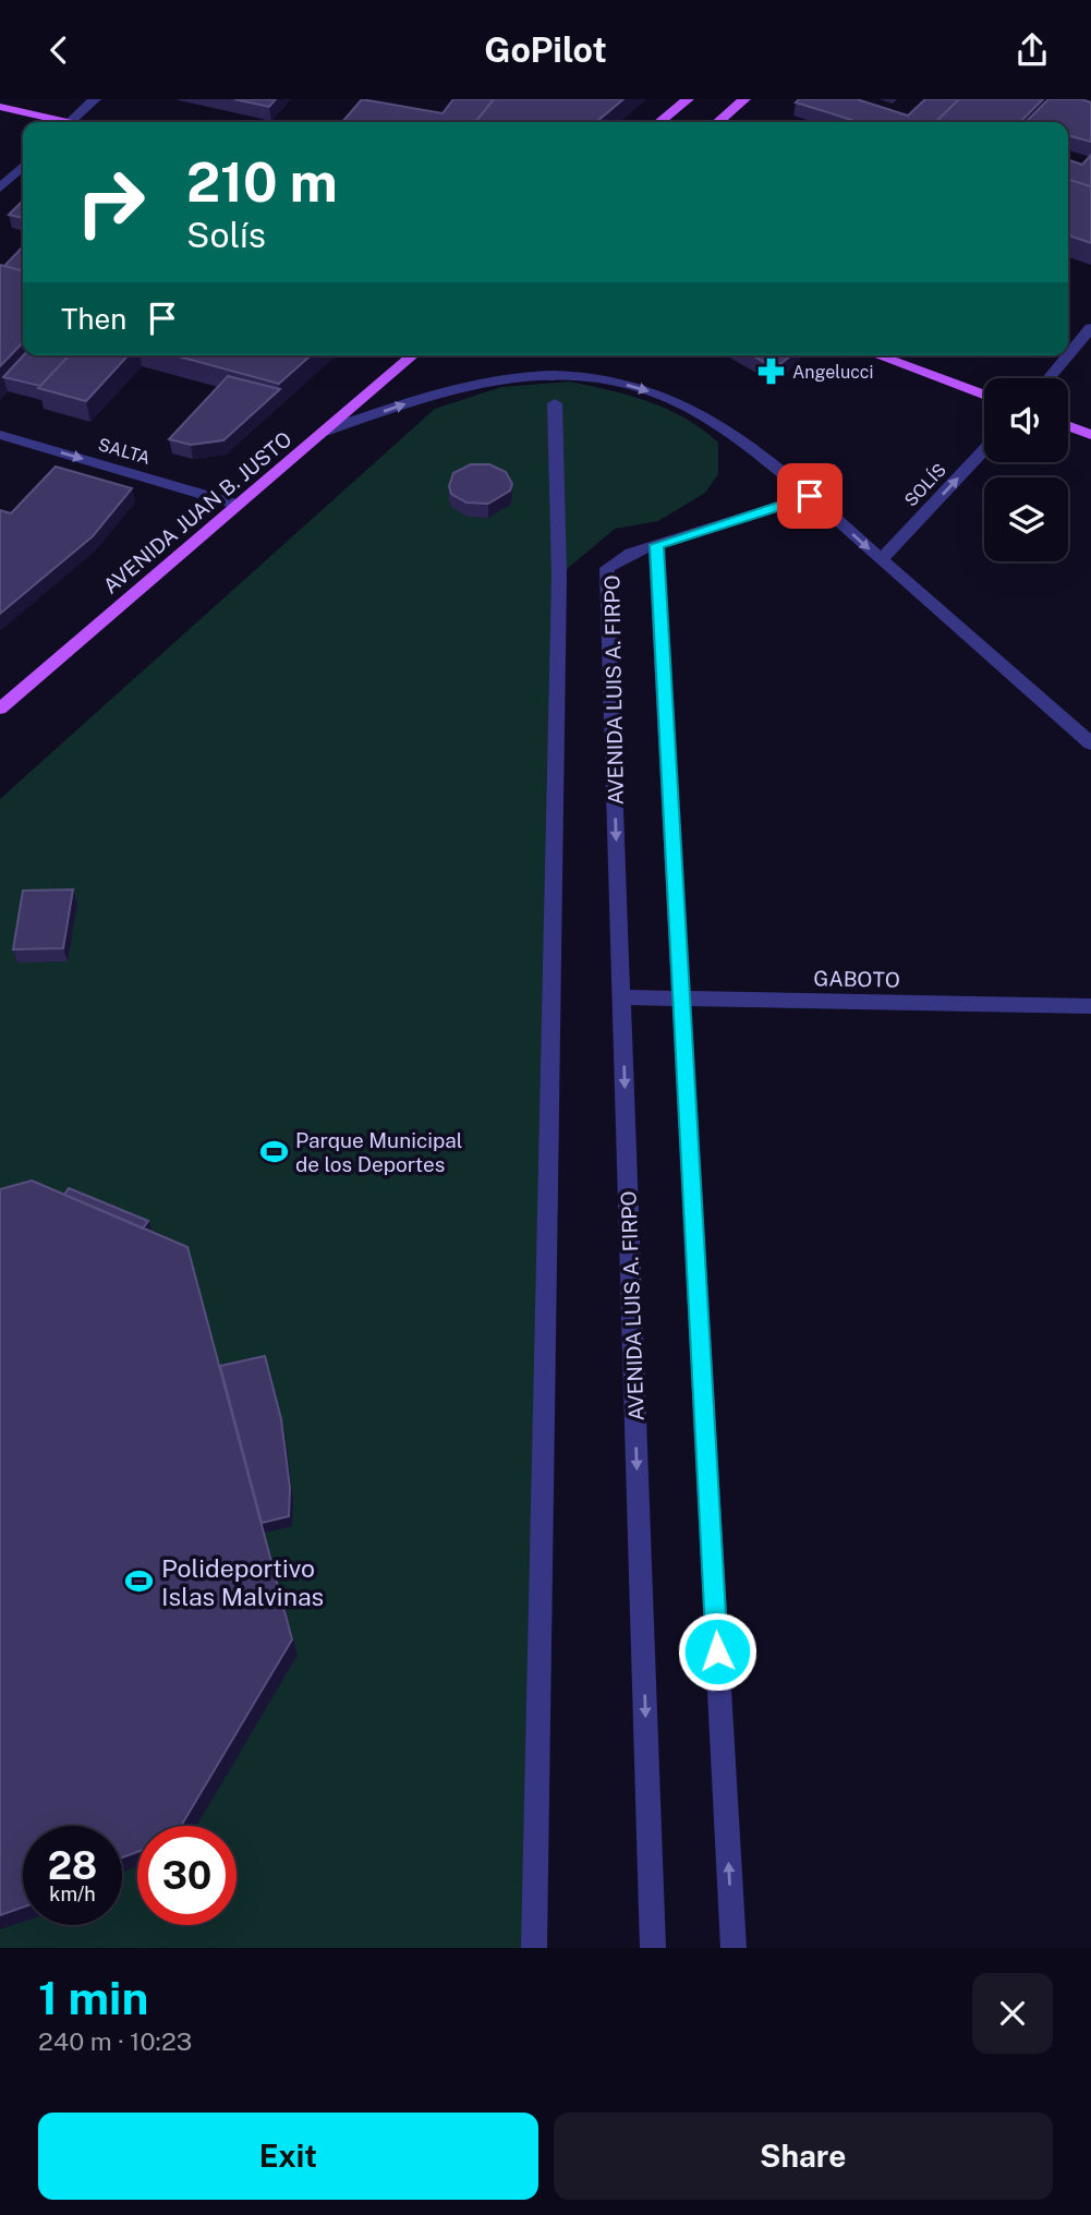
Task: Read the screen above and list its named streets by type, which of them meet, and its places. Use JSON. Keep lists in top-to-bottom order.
{
  "streets": {
    "main road": ["AVENIDA JUAN B. JUSTO"],
    "street": [
      "SALTA",
      "SOLÍS",
      "AVENIDA LUIS A. FIRPO",
      "GABOTO"
    ]
  },
  "crossings": [
    ["SALTA", "AVENIDA JUAN B. JUSTO"],
    ["AVENIDA LUIS A. FIRPO", "GABOTO"]
  ],
  "one_way": ["SALTA", "SOLÍS"],
  "places": {
    "pharmacy": ["Angelucci"],
    "sports": ["Parque Municipal de los Deportes", "Polideportivo Islas Malvinas"]
  },
  "page": {
    "header": "GoPilot",
    "turn": ["210 m", "Solís"],
    "then": "Then",
    "speed": "28 km/h",
    "limit": "30",
    "heading": ["1 min", "240 m · 10:23"],
    "buttons": ["Exit", "Share"]
  }
}
